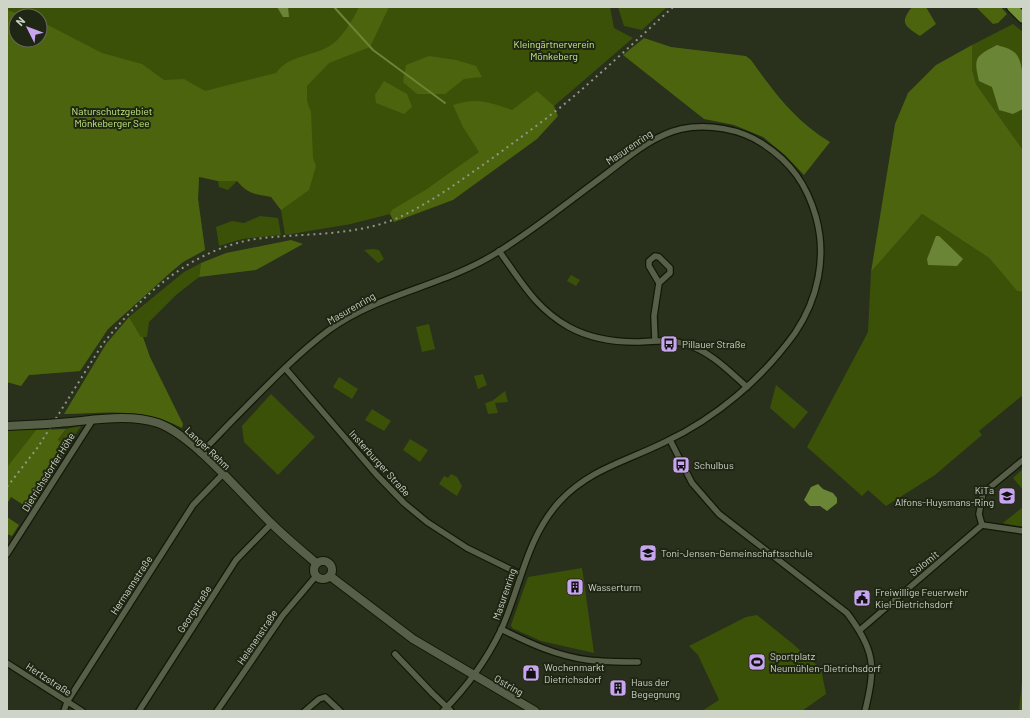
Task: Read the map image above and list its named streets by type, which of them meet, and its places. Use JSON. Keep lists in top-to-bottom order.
{
  "streets": {
    "street": [
      "Masurenring",
      "Langer Rehm",
      "Insterburger Straße",
      "Dietrichsdorfer Höhe",
      "Solomit",
      "Hermannstraße",
      "Georgstraße",
      "Helenenstraße",
      "Hertzstraße",
      "Ostring"
    ]
  },
  "crossings": [
    ["Masurenring", "Langer Rehm"],
    ["Masurenring", "Insterburger Straße"],
    ["Masurenring", "Ostring"],
    ["Langer Rehm", "Dietrichsdorfer Höhe"],
    ["Langer Rehm", "Hermannstraße"],
    ["Langer Rehm", "Georgstraße"],
    ["Langer Rehm", "Helenenstraße"],
    ["Hermannstraße", "Hertzstraße"]
  ],
  "parks": ["Kleingärtnerverein Mönkeberg", "Naturschutzgebiet Mönkeberger See"],
  "places": {
    "bus stop": ["Pillauer Straße", "Schulbus"],
    "school or university": ["KiTa Alfons-Huysmans-Ring", "Toni-Jensen-Gemeinschaftsschule"],
    "building": ["Wasserturm", "Haus der Begegnung"],
    "public building": ["Freiwillige Feuerwehr Kiel-Dietrichsdorf"],
    "sports": ["Sportplatz Neumühlen-Dietrichsdorf"],
    "shop": ["Wochenmarkt Dietrichsdorf"]
  },
  "north": "top left"
}
